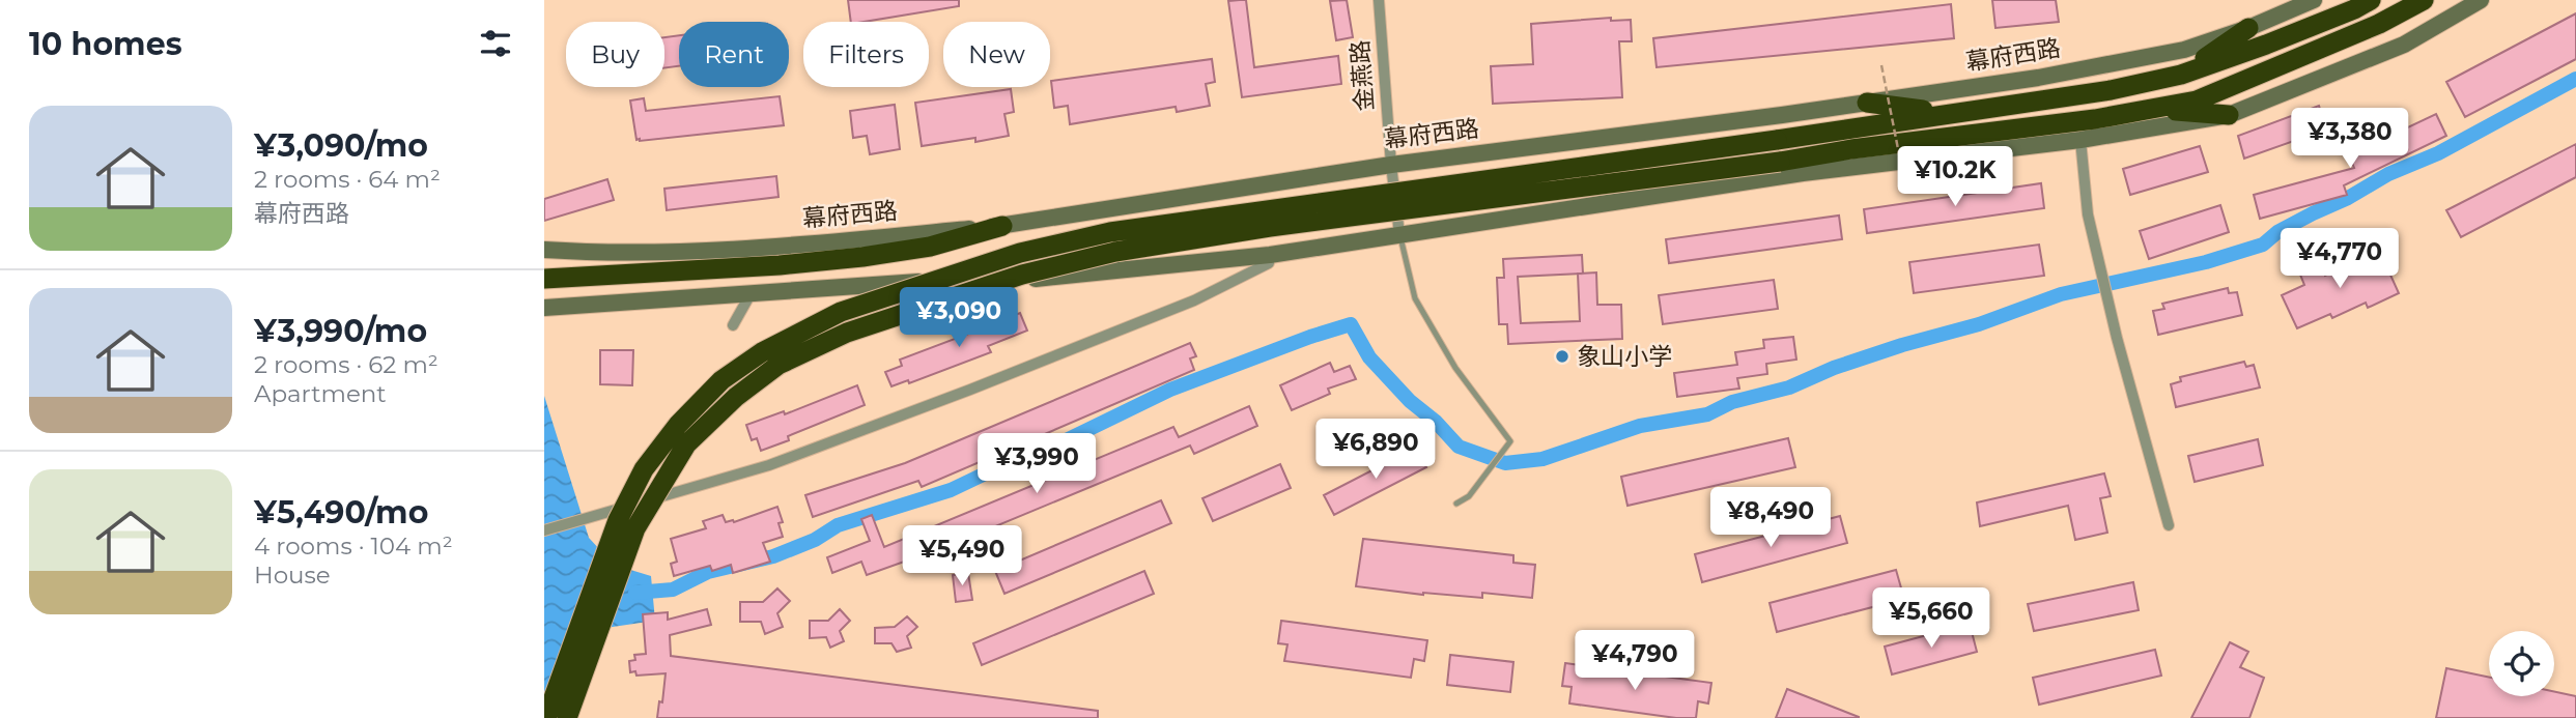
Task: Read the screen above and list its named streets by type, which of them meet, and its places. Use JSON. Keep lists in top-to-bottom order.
{
  "streets": {
    "highway": ["幕府西路"],
    "street": ["金燕路"]
  },
  "crossings": [
    ["幕府西路", "金燕路"]
  ],
  "places": ["象山小学"],
  "page": {
    "heading": "10 homes",
    "chip": [
      "Buy",
      "Rent",
      "Filters",
      "New"
    ],
    "list": [
      {
        "name": "¥3,090/mo",
        "note": "2 rooms · 64 m² · 幕府西路"
      },
      {
        "name": "¥3,990/mo",
        "note": "2 rooms · 62 m² · Apartment"
      },
      {
        "name": "¥5,490/mo",
        "note": "4 rooms · 104 m² · House"
      }
    ],
    "price": [
      "¥3,380",
      "¥10.2K",
      "¥4,770",
      "¥3,090",
      "¥6,890",
      "¥3,990",
      "¥8,490",
      "¥5,490",
      "¥5,660",
      "¥4,790"
    ]
  }
}
